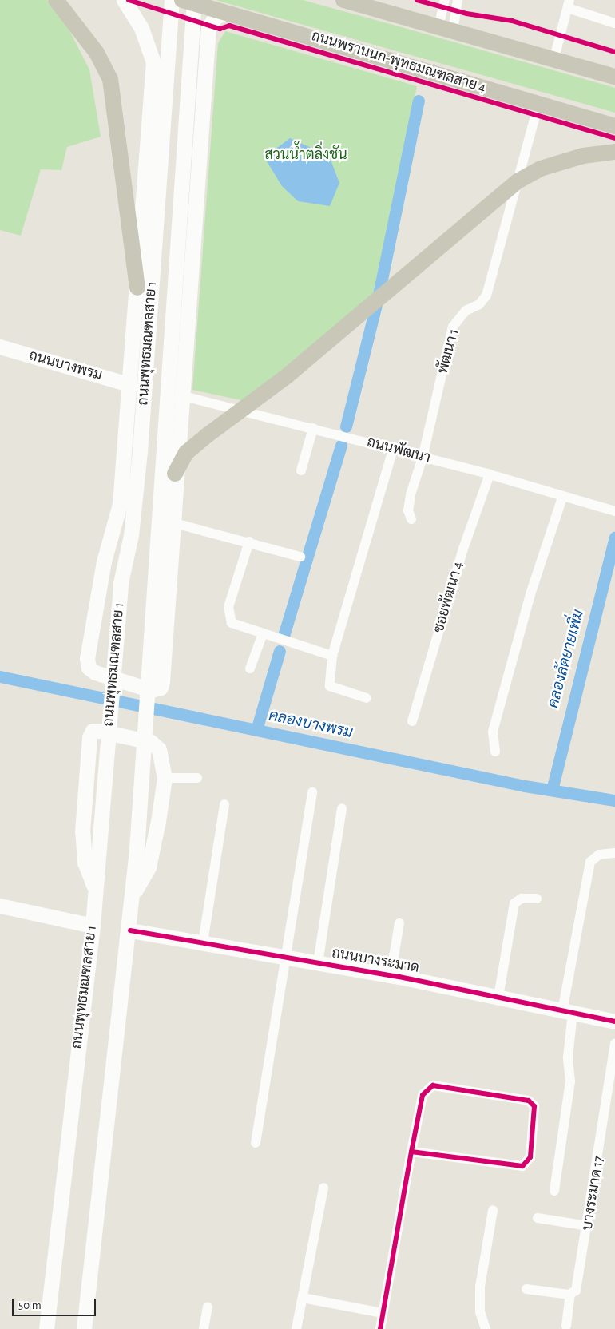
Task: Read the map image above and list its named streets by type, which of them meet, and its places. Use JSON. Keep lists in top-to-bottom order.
{
  "streets": {
    "main road": [
      "ถนนพรานนก-พุทธมณฑลสาย 4",
      "ถนนพุทธมณฑลสาย 1",
      "ถนนบางพรม",
      "ถนนบางระมาด"
    ],
    "street": [
      "พัฒนา 1",
      "ถนนพัฒนา",
      "ซอยพัฒนา 4",
      "บางระมาด 17"
    ]
  },
  "crossings": [
    ["ถนนพรานนก-พุทธมณฑลสาย 4", "พัฒนา 1"],
    ["ถนนพุทธมณฑลสาย 1", "ถนนบางระมาด"],
    ["พัฒนา 1", "ถนนพัฒนา"],
    ["ถนนพัฒนา", "ซอยพัฒนา 4"]
  ],
  "water": ["คลองลัดยายเพิ่ม", "คลองบางพรม"],
  "parks": ["สวนน้ำตลิ่งชัน"],
  "scale_bar": "50 m"
}
